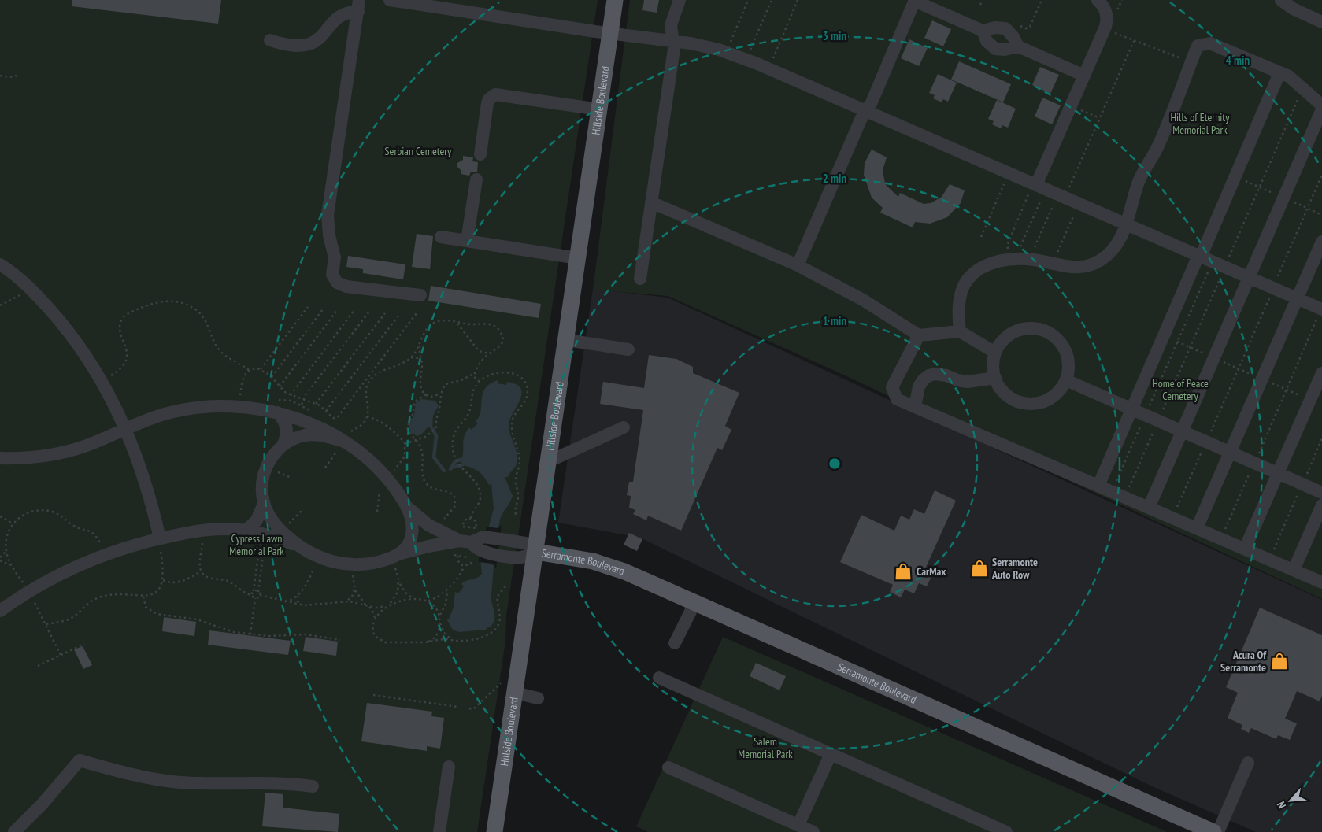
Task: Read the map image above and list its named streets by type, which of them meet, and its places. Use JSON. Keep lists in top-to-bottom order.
{
  "streets": {
    "main road": ["Hillside Boulevard", "Serramonte Boulevard"]
  },
  "crossings": [
    ["Hillside Boulevard", "Serramonte Boulevard"]
  ],
  "parks": [
    "Hills of Eternity Memorial Park",
    "Serbian Cemetery",
    "Home of Peace Cemetery",
    "Cypress Lawn Memorial Park",
    "Salem Memorial Park"
  ],
  "places": {
    "shop": ["Serramonte Auto Row", "CarMax", "Acura Of Serramonte"]
  },
  "north": "bottom left",
  "rings": [
    "3 min",
    "4 min",
    "2 min",
    "1 min"
  ]
}
